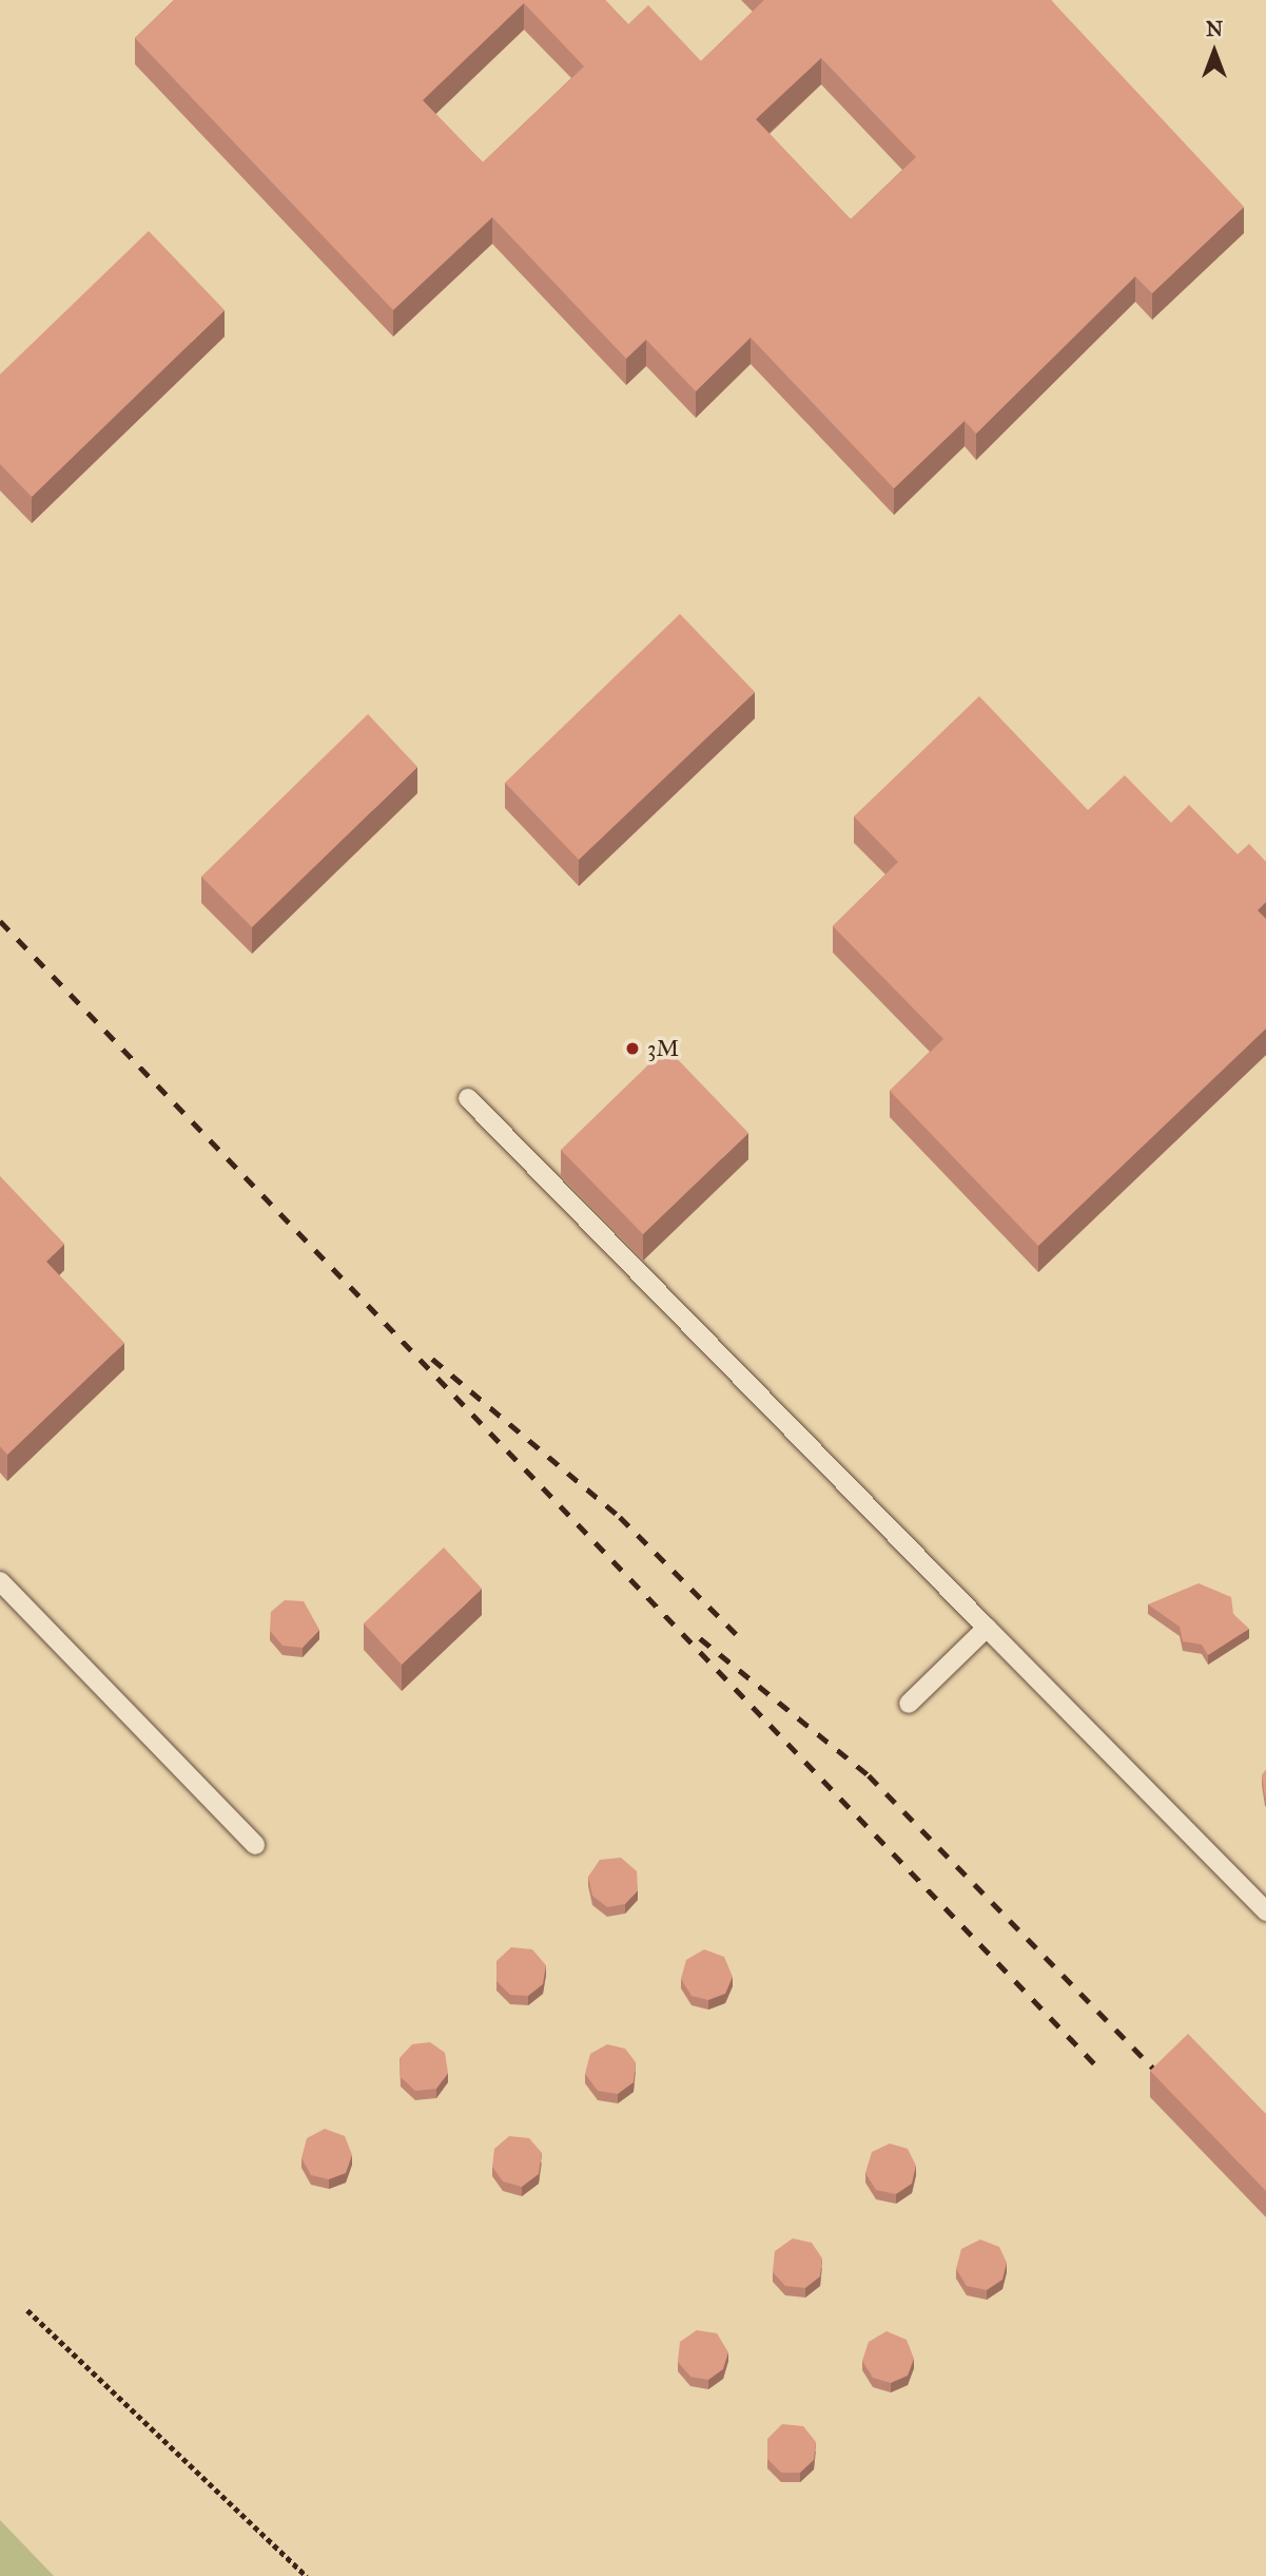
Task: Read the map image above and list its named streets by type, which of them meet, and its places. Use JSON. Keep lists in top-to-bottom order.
{
  "places": ["3M"],
  "north": "top"
}
